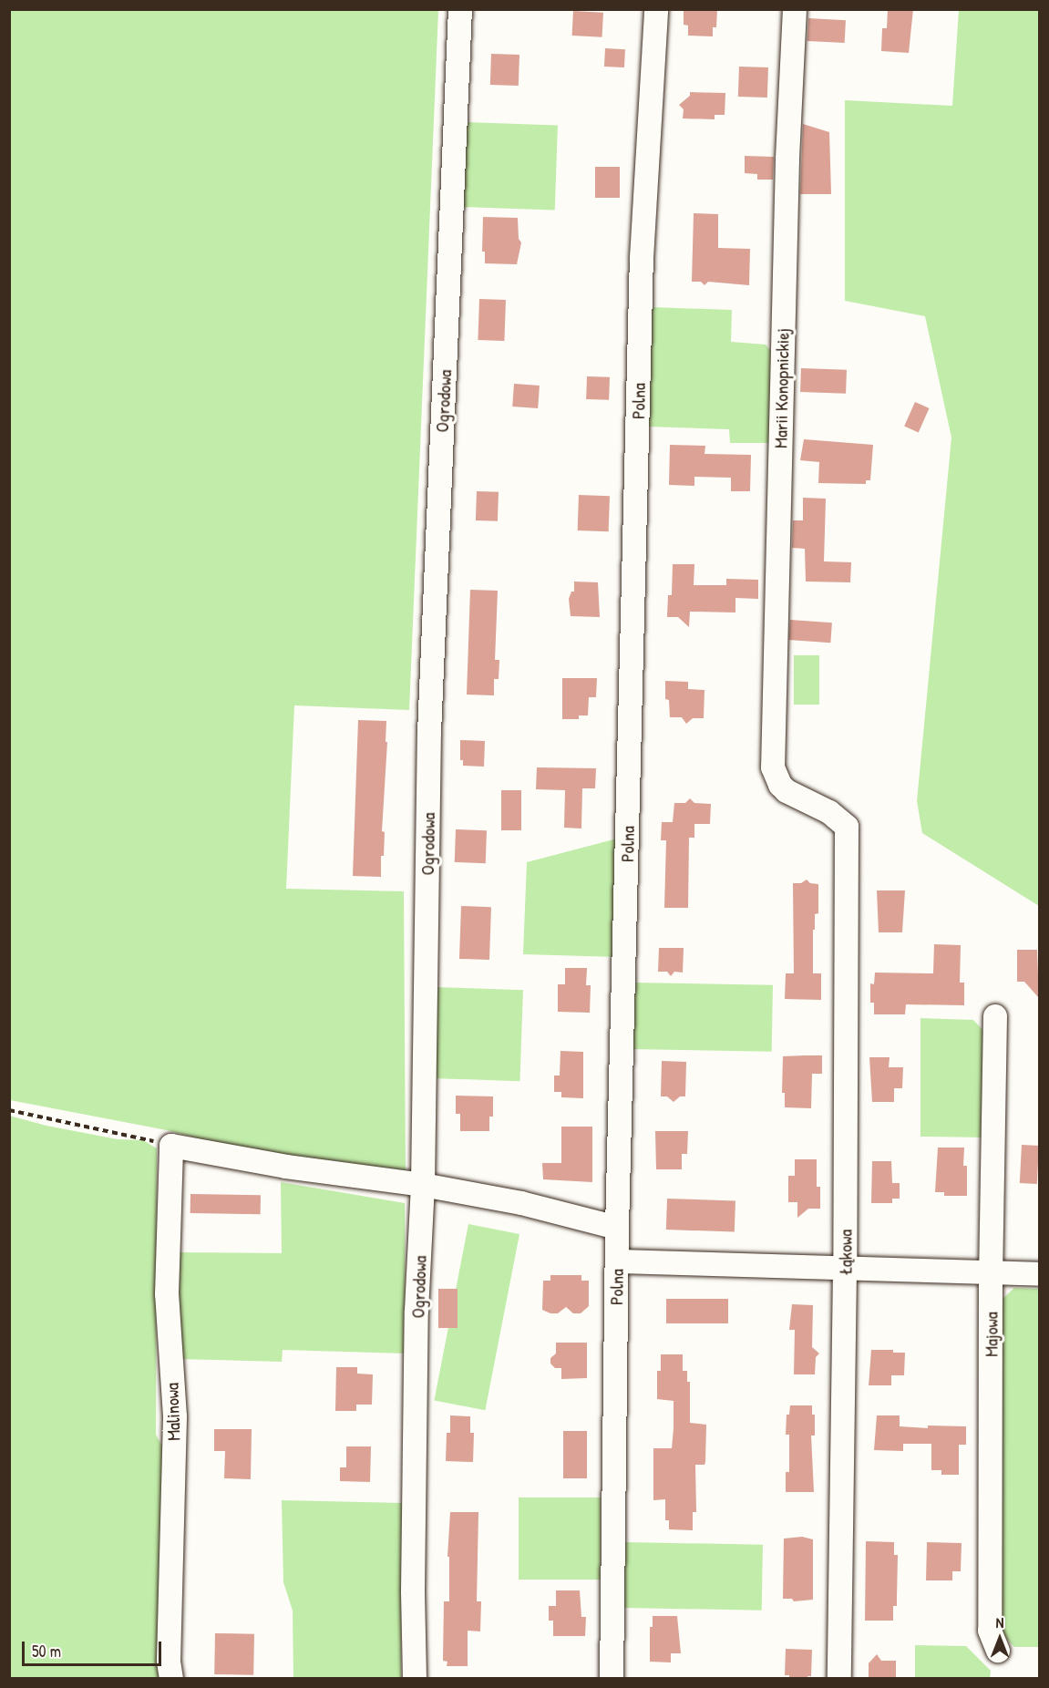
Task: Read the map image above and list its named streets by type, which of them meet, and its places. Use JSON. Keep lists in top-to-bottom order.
{
  "streets": {
    "street": [
      "Marii Konopnickiej",
      "Ogrodowa",
      "Polna",
      "Łąkowa",
      "Majowa",
      "Malinowa"
    ]
  },
  "crossings": [
    ["Marii Konopnickiej", "Łąkowa"]
  ],
  "scale_bar": "50 m",
  "north": "top"
}
